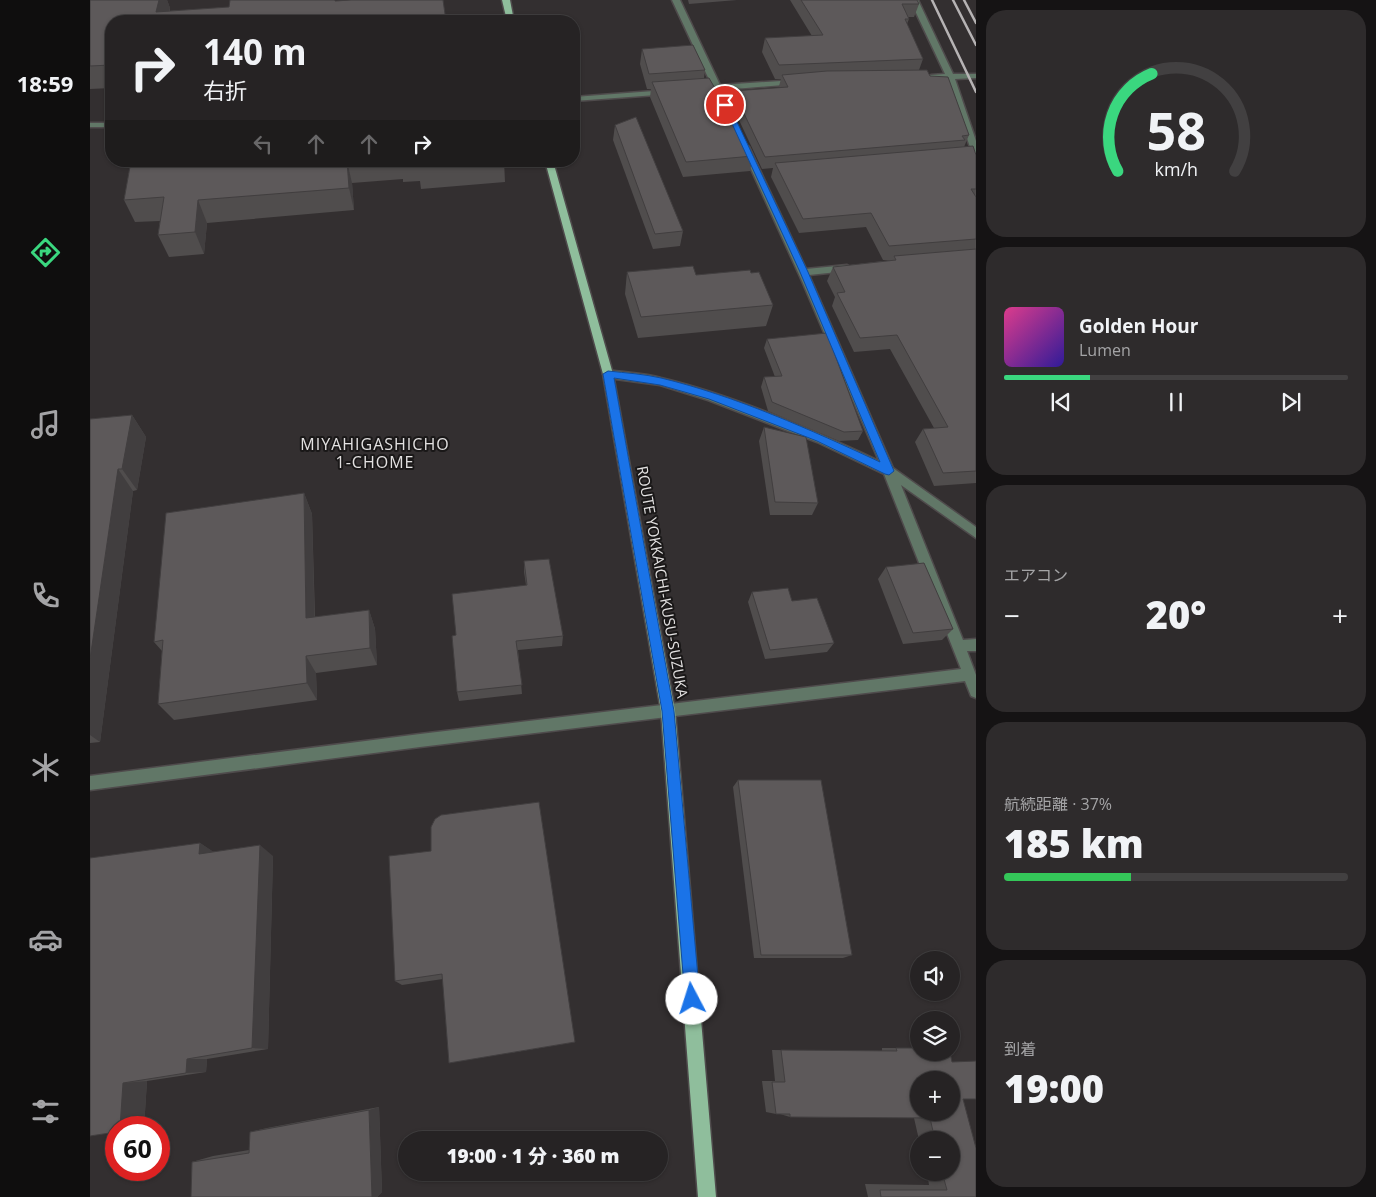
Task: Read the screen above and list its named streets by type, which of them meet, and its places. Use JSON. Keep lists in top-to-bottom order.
{
  "streets": {
    "main road": ["ROUTE YOKKAICHI-KUSU-SUZUKA"]
  },
  "districts": ["MIYAHIGASHICHO 1-CHOME"],
  "page": {
    "tabs": "18:59",
    "turn": ["140 m", "右折"],
    "song": ["Golden Hour", "Lumen"],
    "tile": [
      "エアコン",
      ["航続距離 · 37%", "185 km"],
      ["到着", "19:00"]
    ],
    "heat": ["−", "20°", "+"],
    "map_buttons": ["+", "−"],
    "limit": "60",
    "trip": "19:00 · 1 分 · 360 m",
    "gauge": ["58", "km/h"]
  }
}
